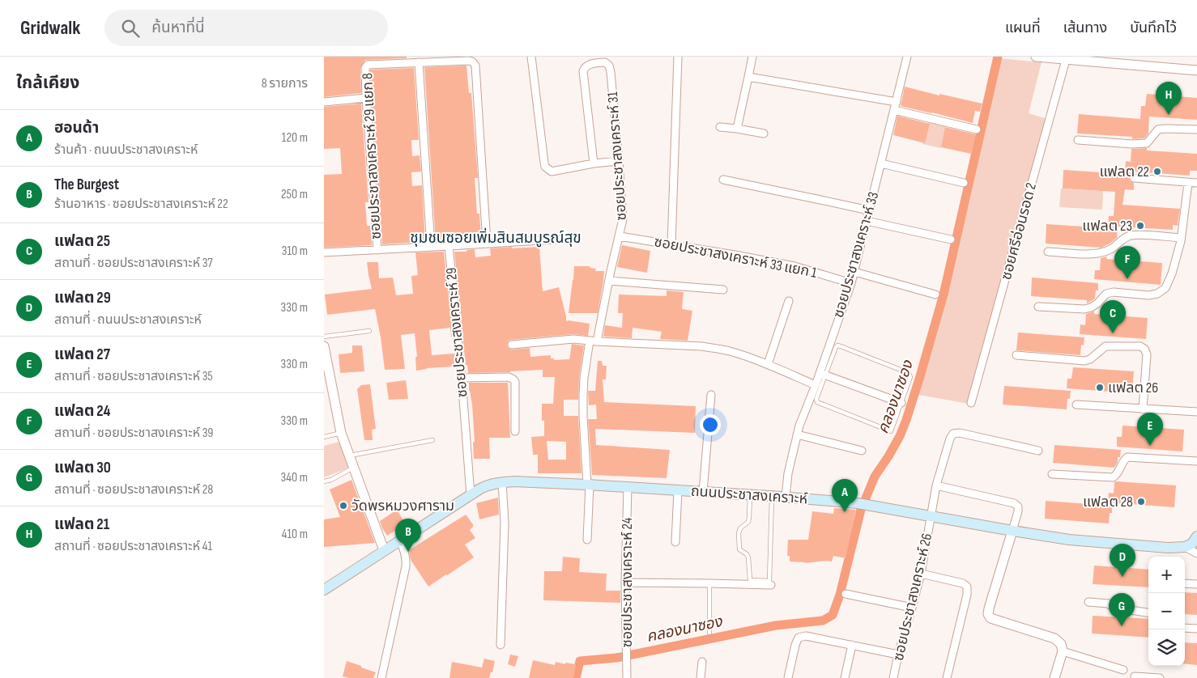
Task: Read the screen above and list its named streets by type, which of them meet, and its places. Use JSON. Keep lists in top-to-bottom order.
{
  "streets": {
    "main road": ["ถนนประชาสงเคราะห์"],
    "street": [
      "ซอยประชาสงเคราะห์ 29 แยก 8",
      "ซอยประชาสงเคราะห์ 31",
      "ซอยศรีอ่อนรอด 2",
      "ซอยประชาสงเคราะห์ 33",
      "ซอยประชาสงเคราะห์ 33 แยก 1",
      "ซอยประชาสงเคราะห์ 29",
      "ซอยประชาสงเคราะห์ 24",
      "ซอยประชาสงเคราะห์ 26"
    ]
  },
  "crossings": [
    ["ซอยประชาสงเคราะห์ 31", "ซอยประชาสงเคราะห์ 33 แยก 1"],
    ["ซอยประชาสงเคราะห์ 31", "ถนนประชาสงเคราะห์"],
    ["ซอยประชาสงเคราะห์ 33", "ซอยประชาสงเคราะห์ 33 แยก 1"],
    ["ซอยประชาสงเคราะห์ 33", "ถนนประชาสงเคราะห์"],
    ["ซอยประชาสงเคราะห์ 29", "ถนนประชาสงเคราะห์"],
    ["ถนนประชาสงเคราะห์", "ซอยประชาสงเคราะห์ 24"],
    ["ถนนประชาสงเคราะห์", "ซอยประชาสงเคราะห์ 26"]
  ],
  "districts": ["ชุมชนซอยเพิ่มสินสมบูรณ์สุข"],
  "water": ["คลองนาซอง"],
  "places": [
    "แฟลต 22",
    "แฟลต 23",
    "แฟลต 26",
    "แฟลต 28",
    "วัดพรหมวงศาราม"
  ],
  "page": {
    "header": "Gridwalk",
    "search": "ค้นหาที่นี่",
    "nav": ["แผนที่", "เส้นทาง", "บันทึกไว้"],
    "heading": ["ใกล้เคียง", "8 รายการ"],
    "pins": [
      "H",
      "F",
      "C",
      "E",
      "A",
      "B",
      "D",
      "G"
    ],
    "list": [
      {
        "mark": "A",
        "name": "ฮอนด้า",
        "note": "ร้านค้า · ถนนประชาสงเคราะห์",
        "value": "120 m"
      },
      {
        "mark": "B",
        "name": "The Burgest",
        "note": "ร้านอาหาร · ซอยประชาสงเคราะห์ 22",
        "value": "250 m"
      },
      {
        "mark": "C",
        "name": "แฟลต 25",
        "note": "สถานที่ · ซอยประชาสงเคราะห์ 37",
        "value": "310 m"
      },
      {
        "mark": "D",
        "name": "แฟลต 29",
        "note": "สถานที่ · ถนนประชาสงเคราะห์",
        "value": "330 m"
      },
      {
        "mark": "E",
        "name": "แฟลต 27",
        "note": "สถานที่ · ซอยประชาสงเคราะห์ 35",
        "value": "330 m"
      },
      {
        "mark": "F",
        "name": "แฟลต 24",
        "note": "สถานที่ · ซอยประชาสงเคราะห์ 39",
        "value": "330 m"
      },
      {
        "mark": "G",
        "name": "แฟลต 30",
        "note": "สถานที่ · ซอยประชาสงเคราะห์ 28",
        "value": "340 m"
      },
      {
        "mark": "H",
        "name": "แฟลต 21",
        "note": "สถานที่ · ซอยประชาสงเคราะห์ 41",
        "value": "410 m"
      }
    ],
    "map_buttons": ["+", "−"]
  }
}
